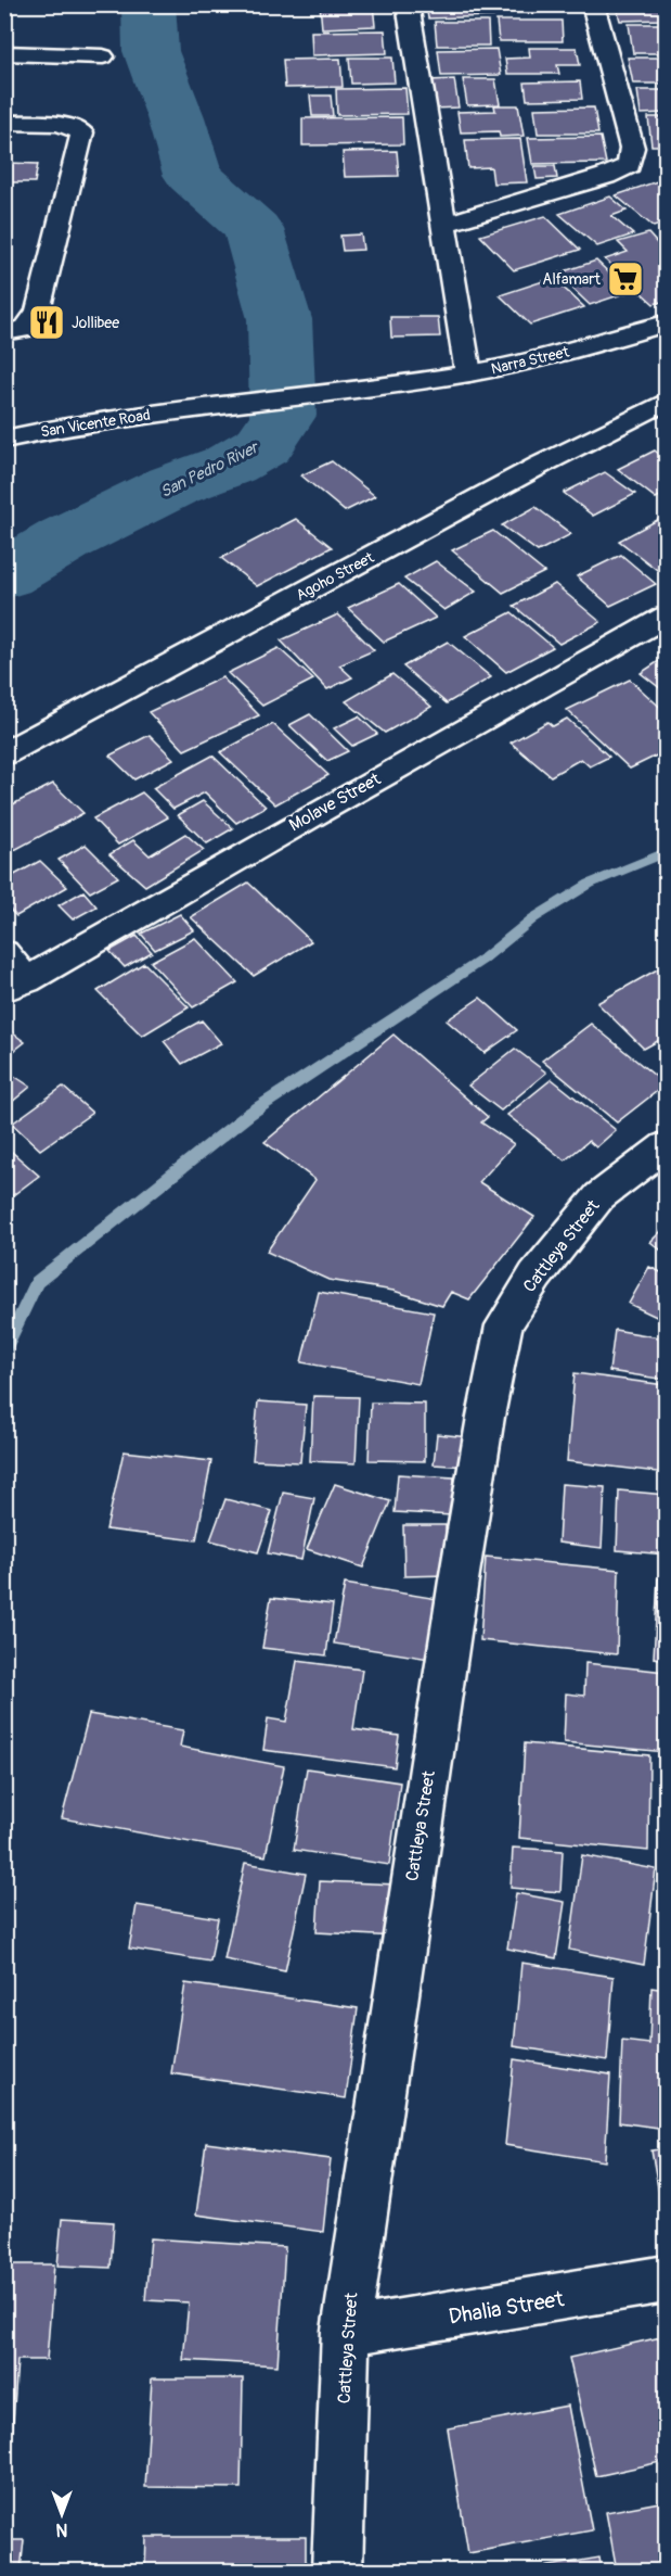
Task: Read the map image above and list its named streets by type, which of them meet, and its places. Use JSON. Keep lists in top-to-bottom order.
{
  "streets": {
    "street": [
      "Narra Street",
      "San Vicente Road",
      "Agoho Street",
      "Molave Street",
      "Cattleya Street",
      "Dhalia Street"
    ]
  },
  "crossings": [
    ["Narra Street", "San Vicente Road"],
    ["Cattleya Street", "Dhalia Street"]
  ],
  "water": ["San Pedro River"],
  "places": {
    "supermarket": ["Alfamart"],
    "restaurant": ["Jollibee"]
  },
  "north": "bottom"
}
